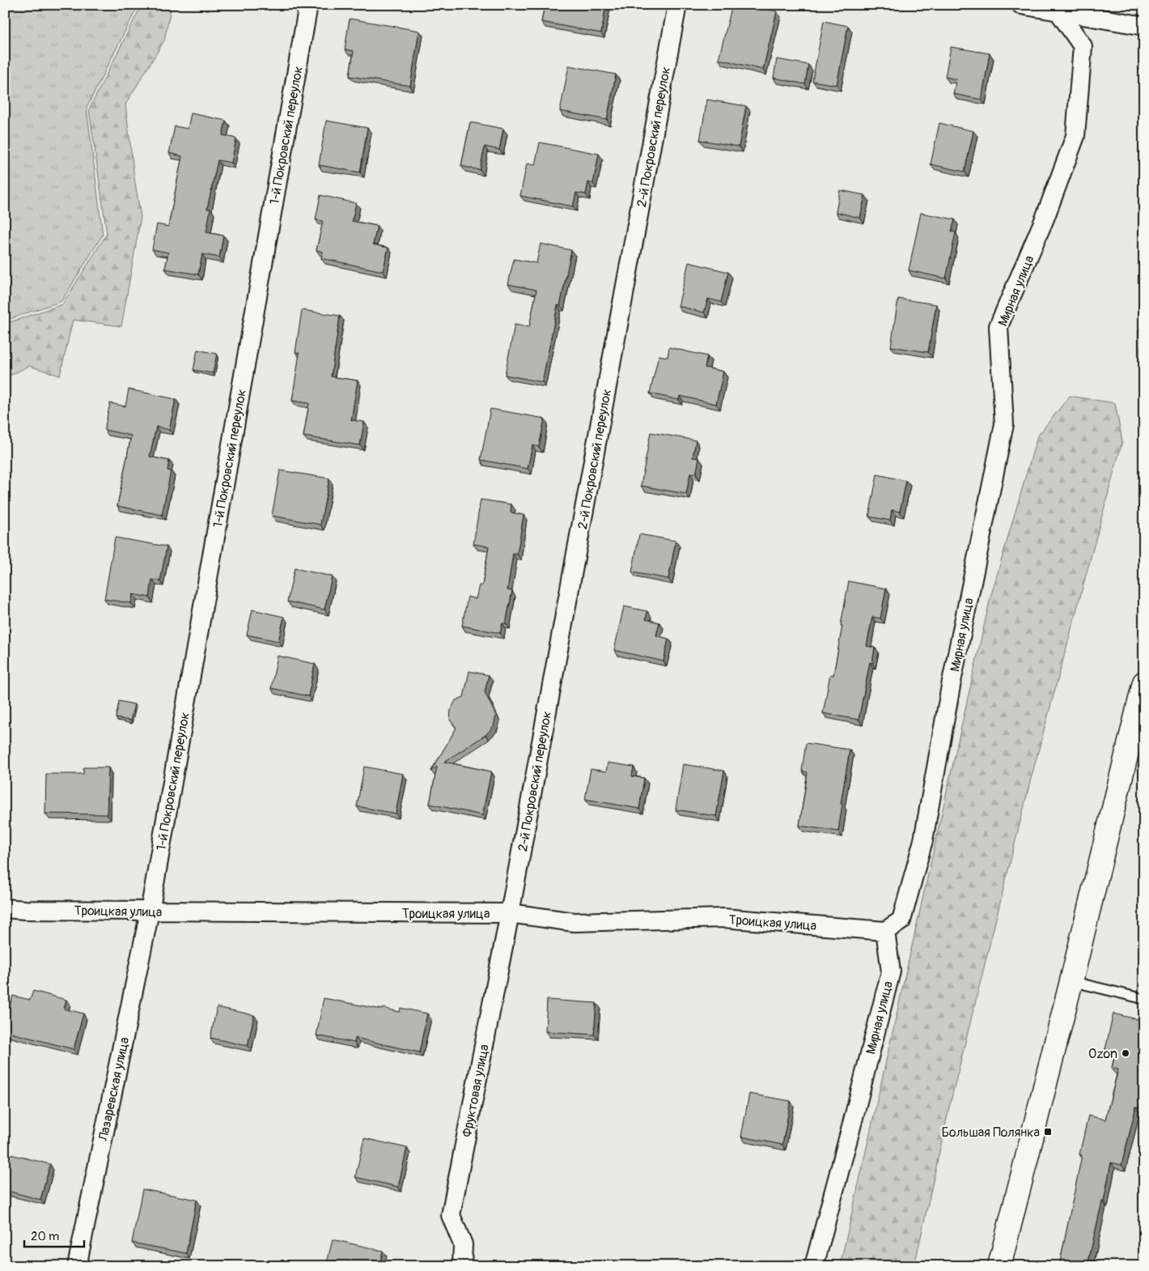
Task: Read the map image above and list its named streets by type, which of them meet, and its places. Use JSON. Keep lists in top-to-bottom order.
{
  "streets": {
    "street": [
      "1-й Покровский переулок",
      "2-й Покровский переулок",
      "Мирная улица",
      "Троицкая улица",
      "Лазаревская улица",
      "Фруктовая улица"
    ]
  },
  "crossings": [
    ["1-й Покровский переулок", "Троицкая улица"],
    ["1-й Покровский переулок", "Лазаревская улица"],
    ["2-й Покровский переулок", "Троицкая улица"],
    ["2-й Покровский переулок", "Фруктовая улица"],
    ["Мирная улица", "Троицкая улица"],
    ["Троицкая улица", "Лазаревская улица"],
    ["Троицкая улица", "Фруктовая улица"]
  ],
  "places": {
    "other": ["Ozon"],
    "transit": ["Большая Полянка"]
  },
  "scale_bar": "20 m"
}
